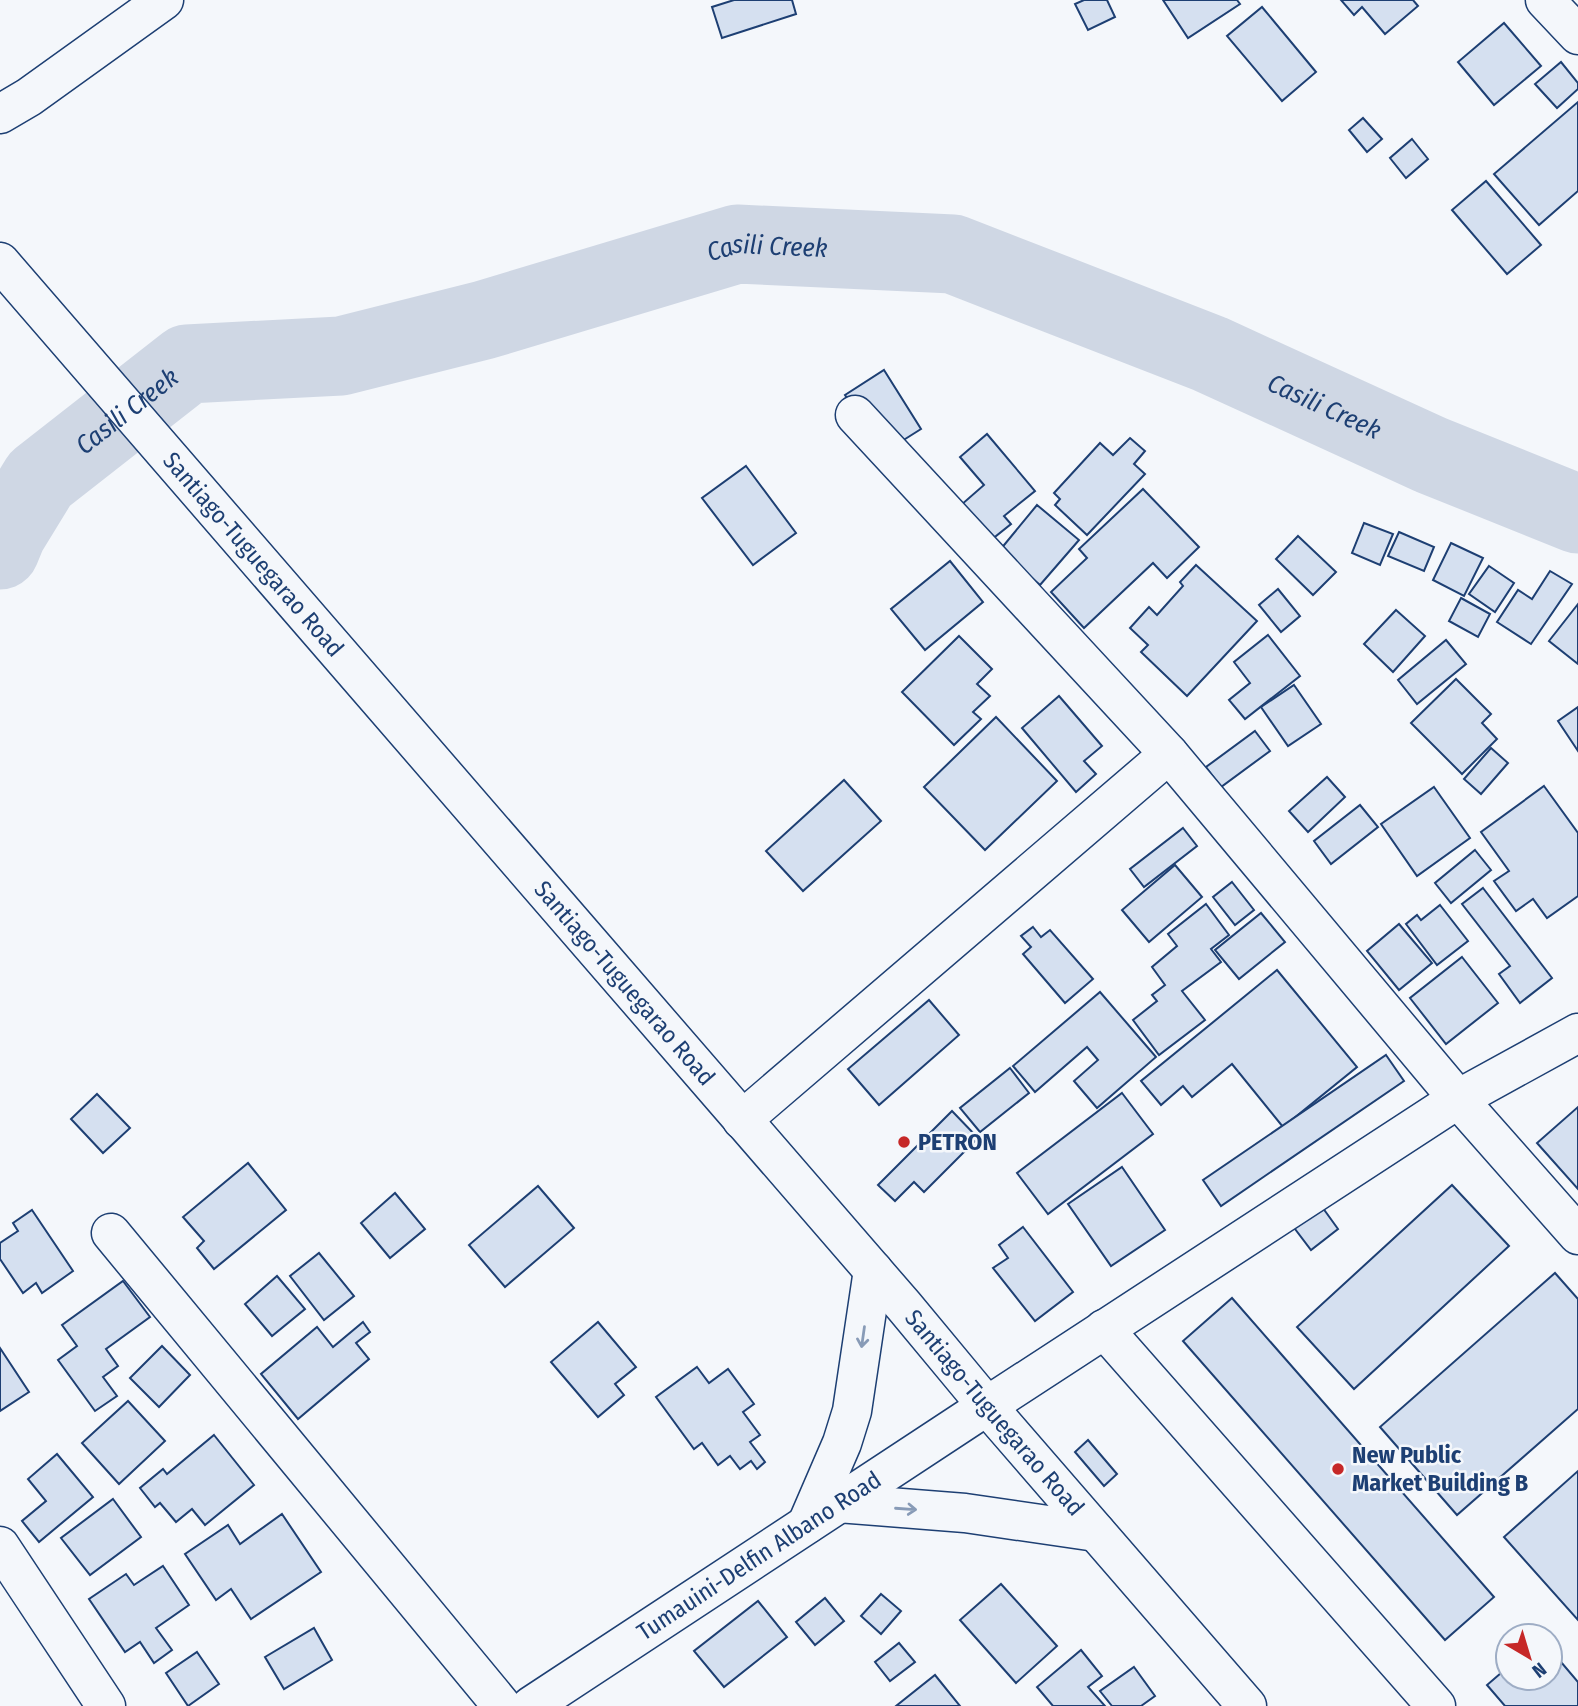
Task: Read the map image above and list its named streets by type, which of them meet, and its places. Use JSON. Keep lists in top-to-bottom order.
{
  "streets": {
    "main road": ["Santiago-Tuguegarao Road", "Tumauini-Delfin Albano Road"]
  },
  "crossings": [
    ["Santiago-Tuguegarao Road", "Tumauini-Delfin Albano Road"]
  ],
  "water": ["Casili Creek"],
  "places": ["PETRON", "New Public Market Building B"],
  "north": "bottom right"
}
